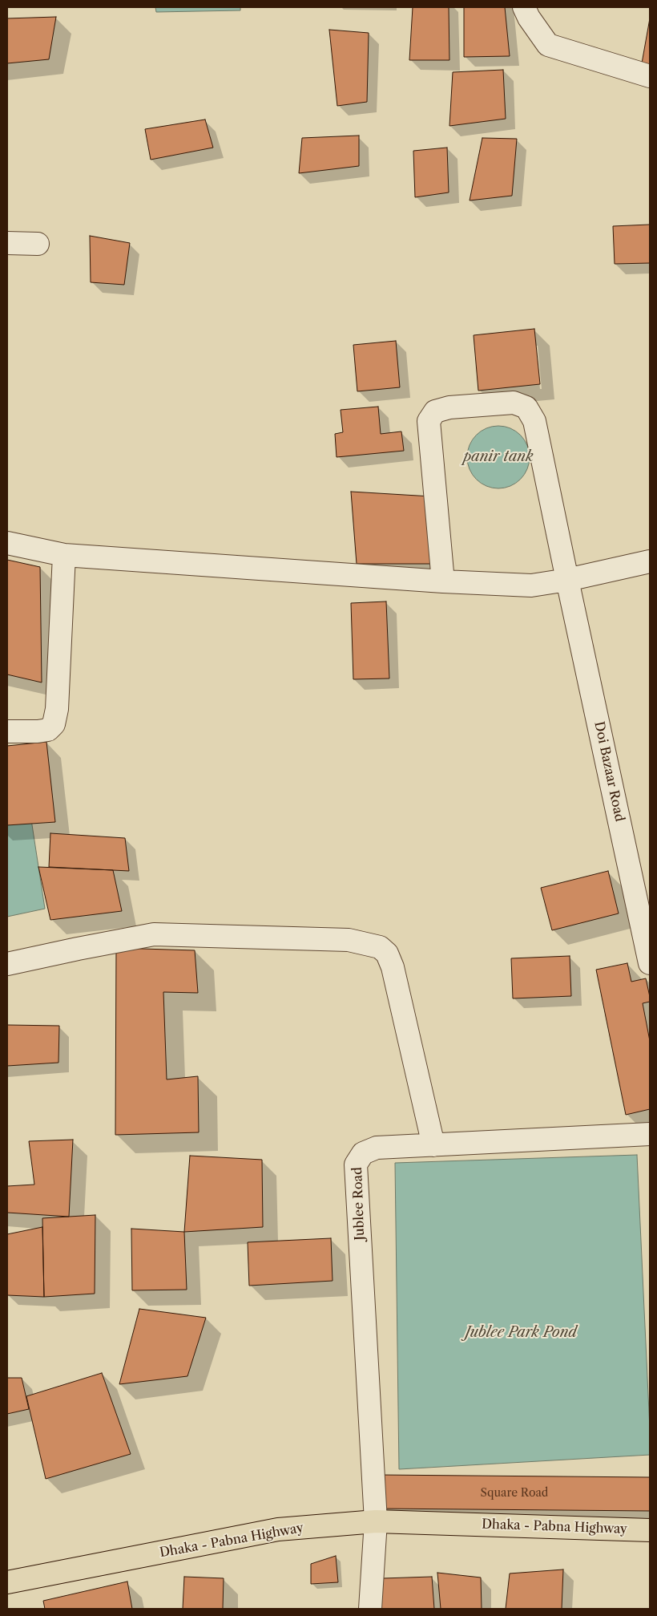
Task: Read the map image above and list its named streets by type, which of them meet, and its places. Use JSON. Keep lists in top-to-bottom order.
{
  "streets": {
    "main road": ["Dhaka - Pabna Highway"],
    "street": ["Doi Bazaar Road", "Jublee Road"]
  },
  "crossings": [
    ["Jublee Road", "Dhaka - Pabna Highway"]
  ],
  "water": ["panir tank", "Jublee Park Pond"],
  "house_numbers": ["Square Road"]
}
